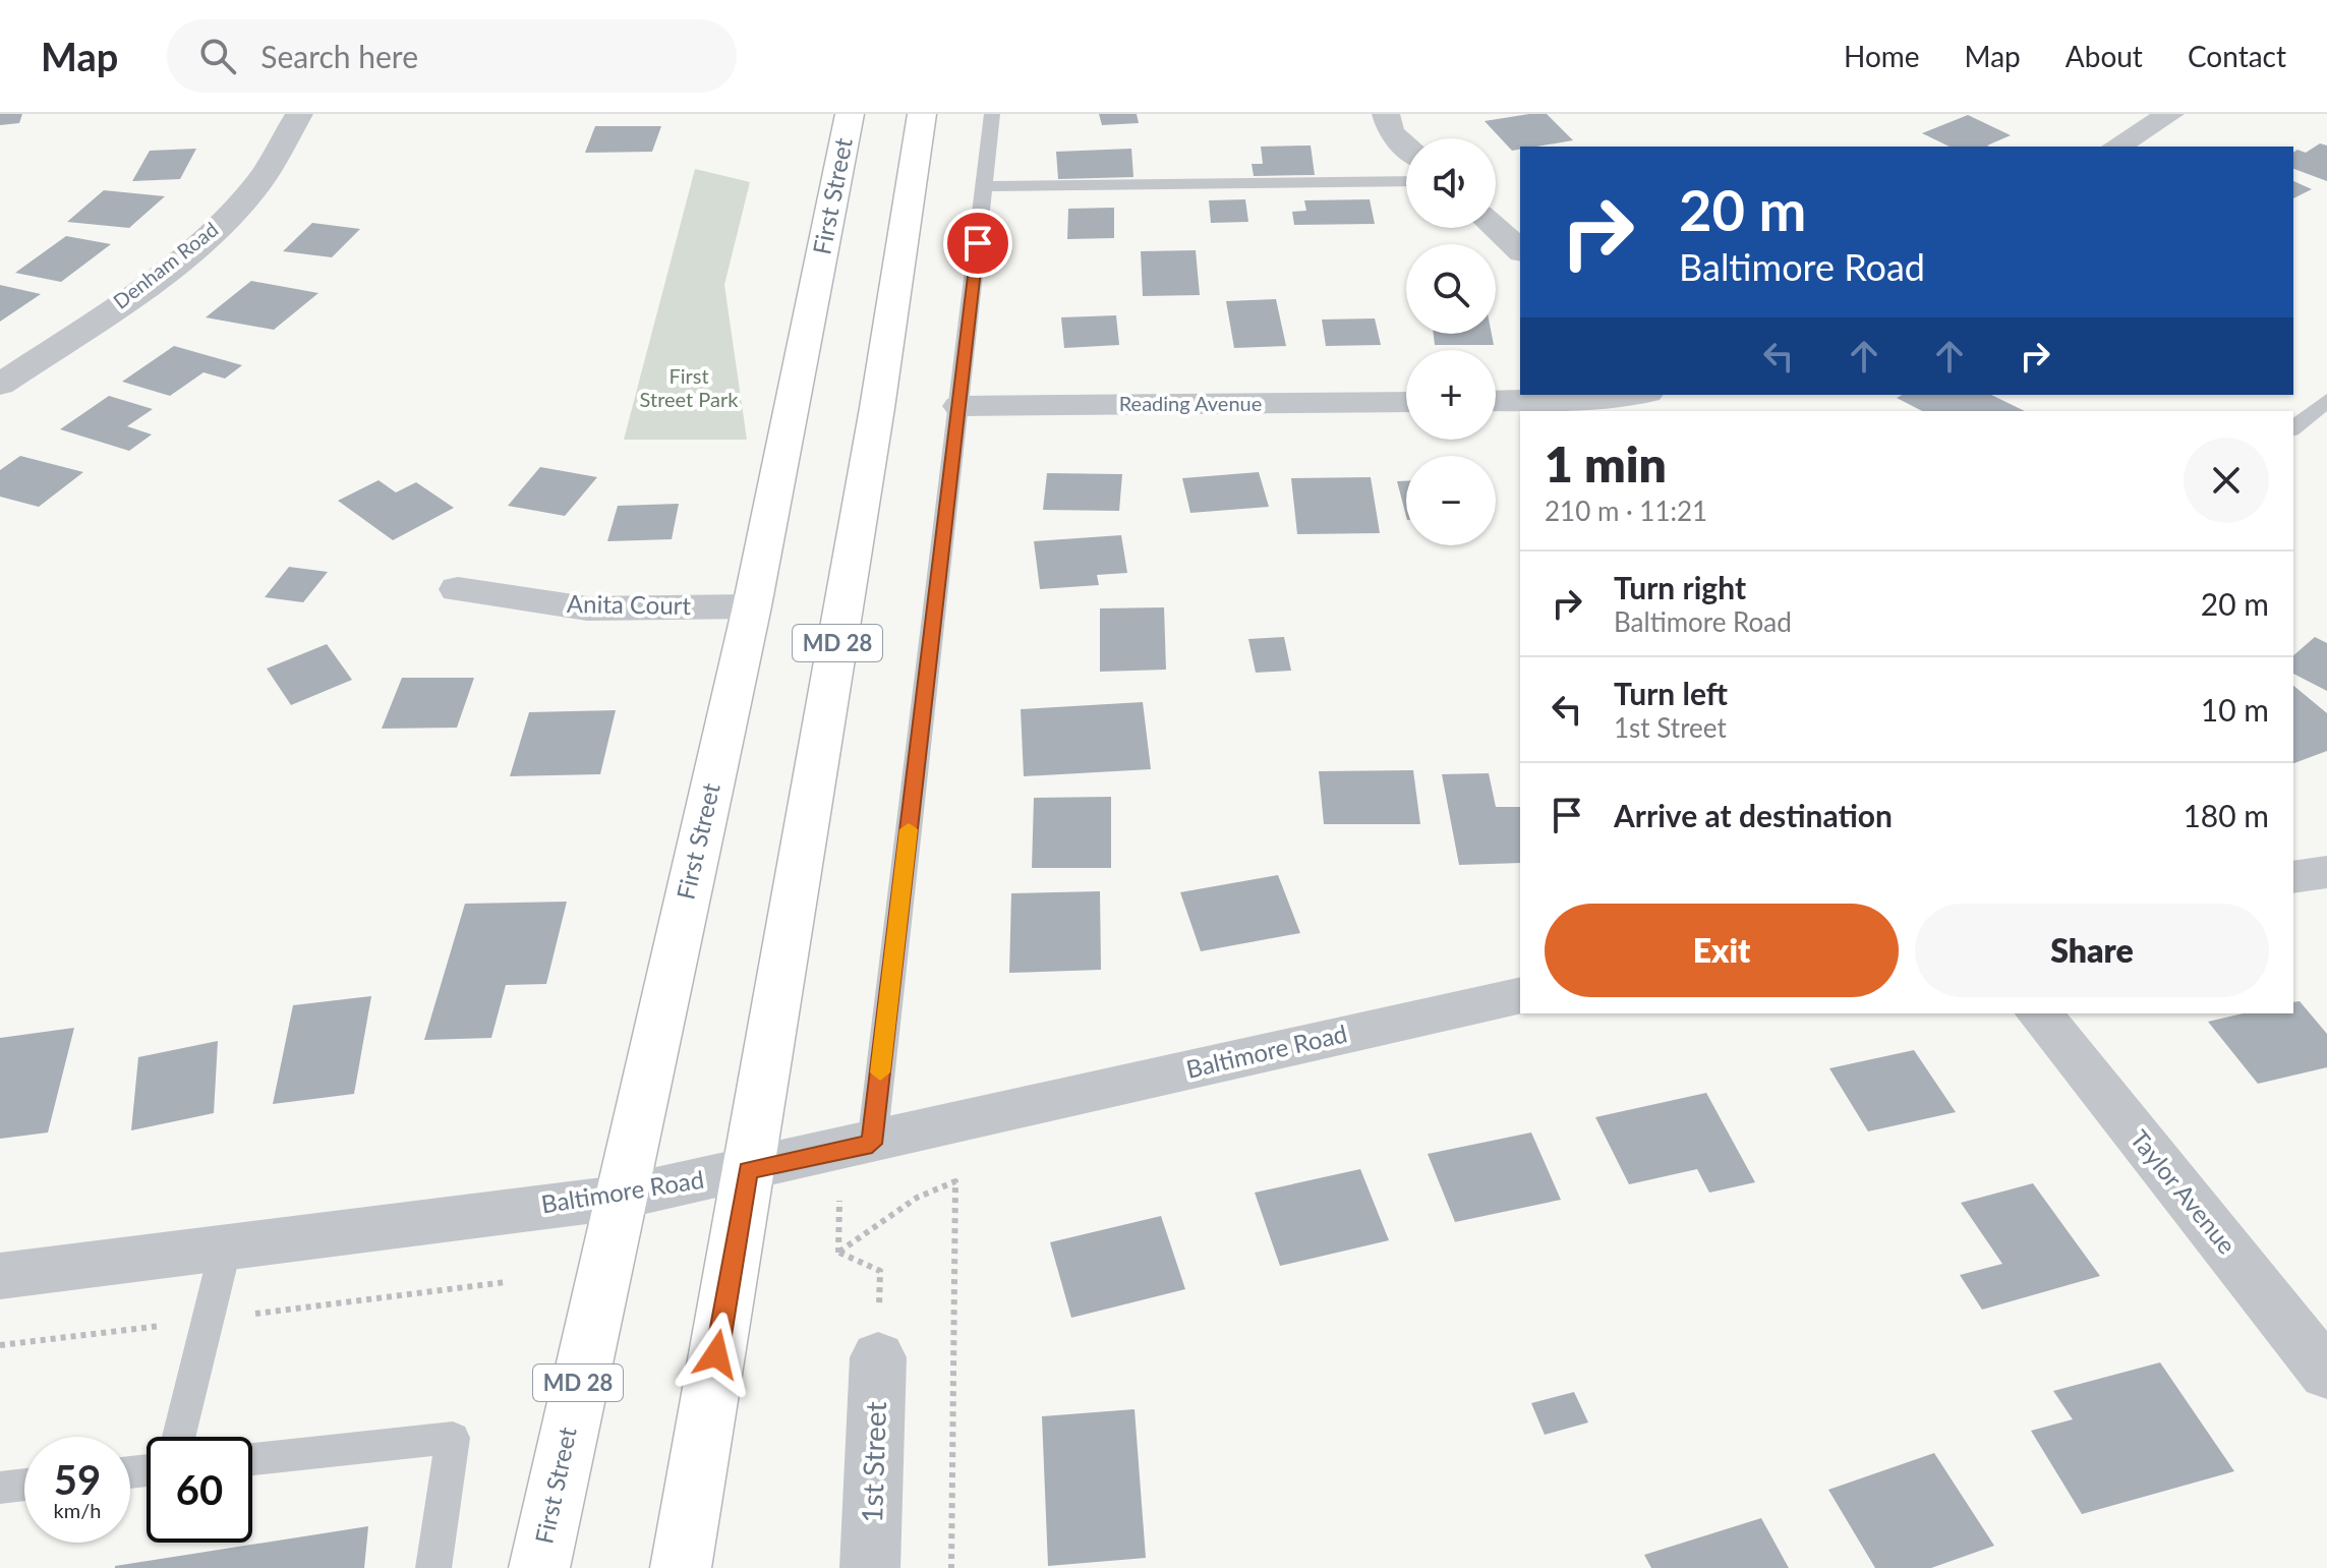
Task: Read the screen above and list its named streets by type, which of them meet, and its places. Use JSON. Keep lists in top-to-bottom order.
{
  "streets": {
    "main road": ["First Street", "MD 28"],
    "street": [
      "Denham Road",
      "Reading Avenue",
      "Anita Court",
      "Baltimore Road",
      "Taylor Avenue",
      "1st Street"
    ]
  },
  "crossings": [
    ["First Street", "Anita Court"],
    ["First Street", "Baltimore Road"],
    ["MD 28", "Baltimore Road"]
  ],
  "parks": ["First Street Park"],
  "page": {
    "header": "Map",
    "search": "Search here",
    "nav": [
      "Home",
      "Map",
      "About",
      "Contact"
    ],
    "map_buttons": ["+", "−"],
    "turn": ["20 m", "Baltimore Road"],
    "heading": ["1 min", "210 m · 11:21"],
    "list": [
      {
        "name": "Turn right",
        "note": "Baltimore Road",
        "value": "20 m"
      },
      {
        "name": "Turn left",
        "note": "1st Street",
        "value": "10 m"
      },
      {
        "name": "Arrive at destination",
        "value": "180 m"
      }
    ],
    "buttons": ["Exit", "Share"],
    "speed": "59 km/h",
    "limit": "60"
  }
}
